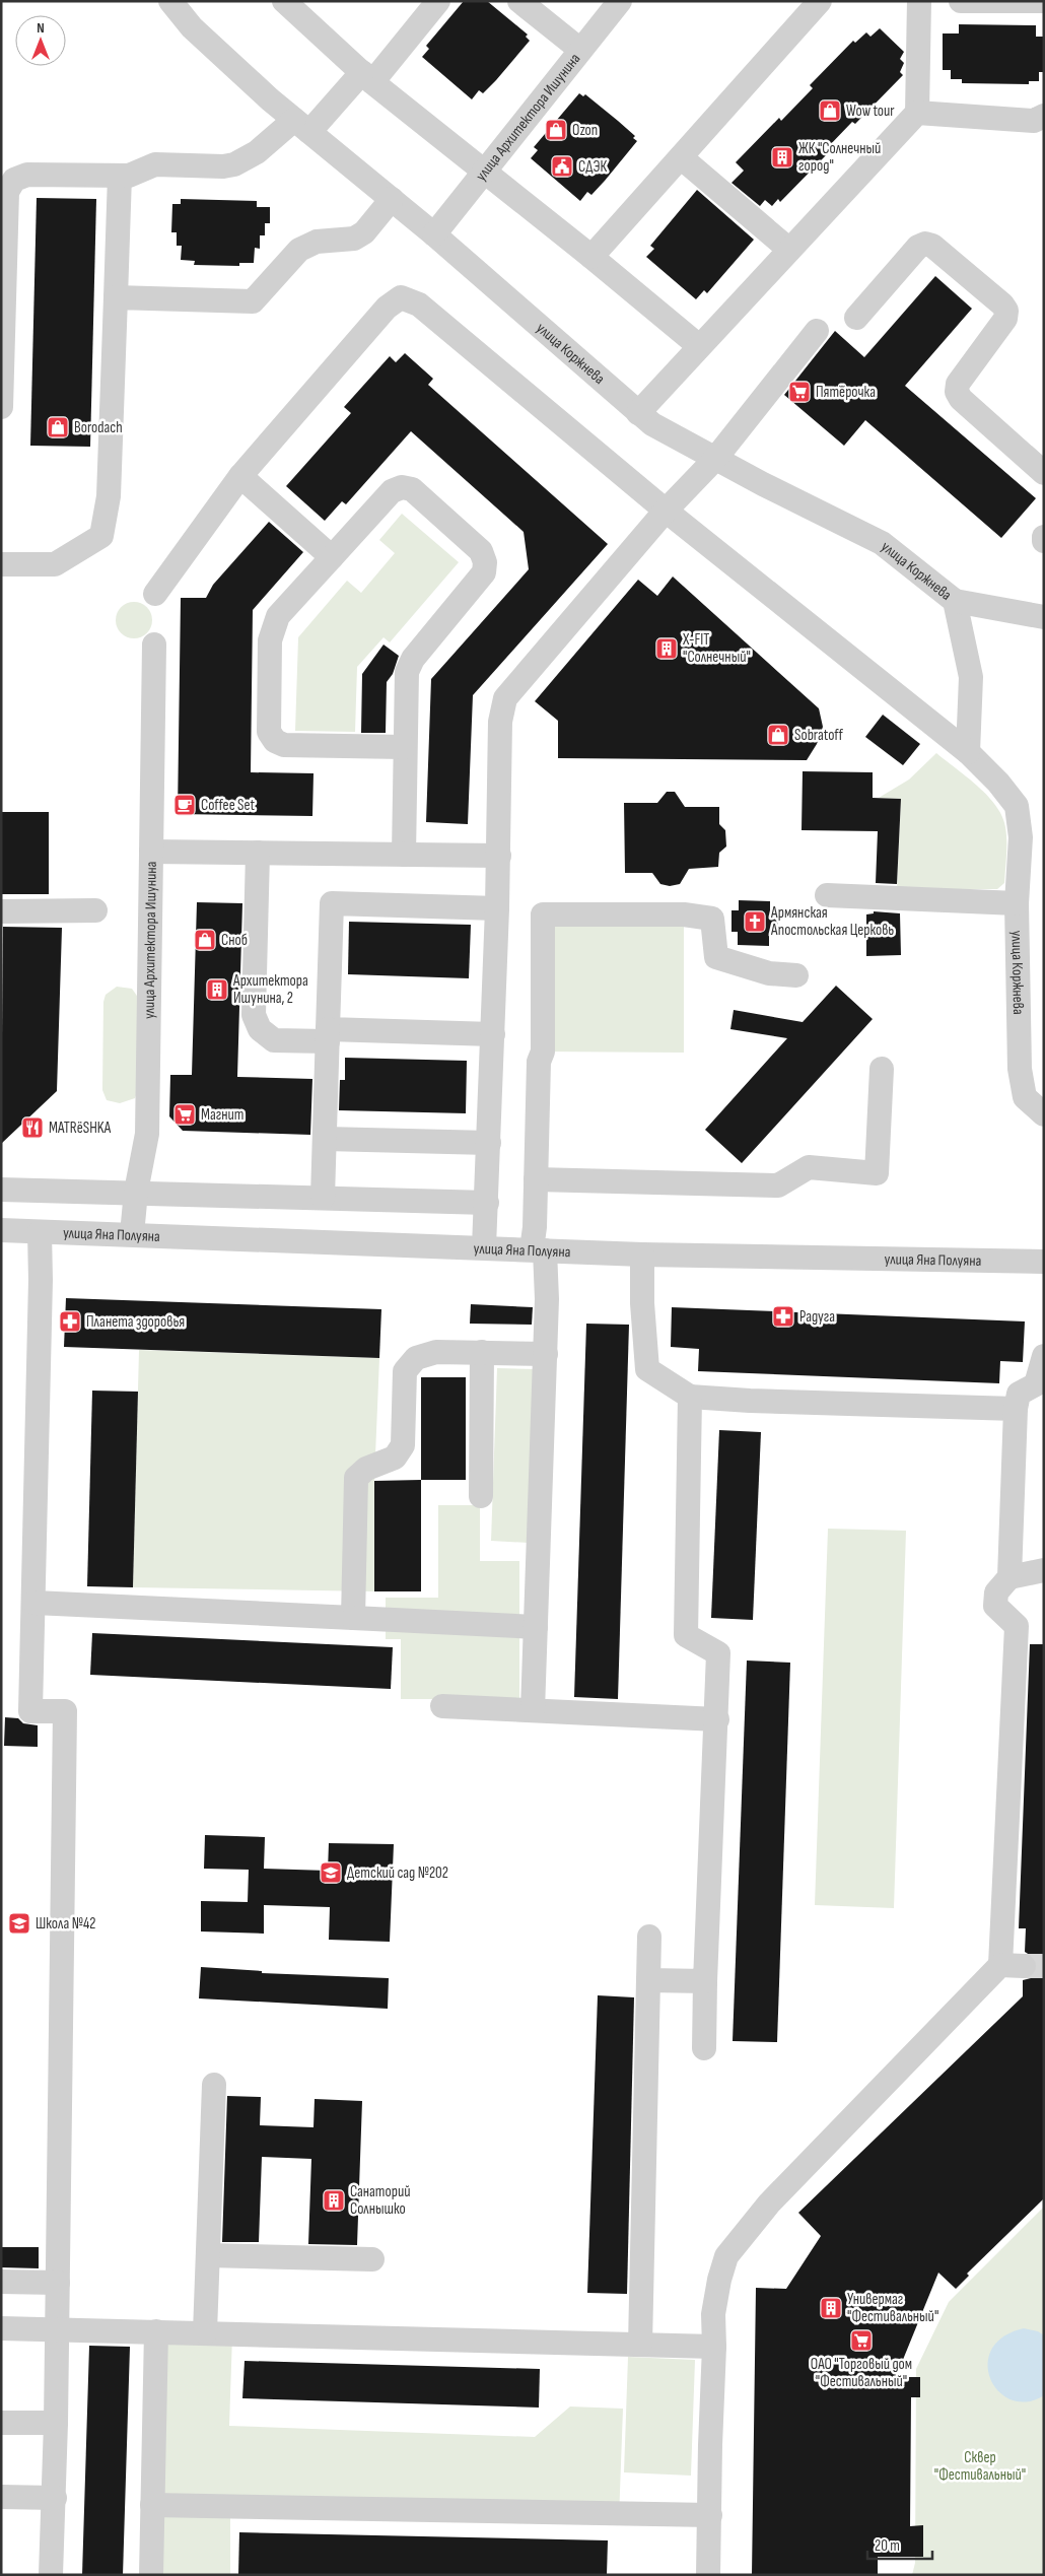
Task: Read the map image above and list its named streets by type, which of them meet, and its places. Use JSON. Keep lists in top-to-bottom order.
{
  "streets": {
    "street": ["улица Архитектора Ишунина", "улица Коржнева", "улица Яна Полуяна"]
  },
  "crossings": [
    ["улица Архитектора Ишунина", "улица Коржнева"],
    ["улица Архитектора Ишунина", "улица Яна Полуяна"]
  ],
  "parks": ["Сквер \"Фестивальный\""],
  "places": {
    "shop": [
      "Wow tour",
      "Ozon",
      "Borodach",
      "Sobratoff",
      "Сноб"
    ],
    "building": [
      "ЖК \"Солнечный город\"",
      "X-FIT \"Солнечный\"",
      "Архитектора Ишунина, 2",
      "Санаторий Солнышко",
      "Универмаг \"Фестивальный\""
    ],
    "public building": ["СДЭК"],
    "supermarket": ["Пятёрочка", "Магнит", "ОАО \"Торговый дом \"Фестивальный\""],
    "cafe": ["Coffee Set"],
    "church": ["Армянская Апостольская Церковь"],
    "restaurant": ["MATRёSHKA"],
    "pharmacy": ["Радуга", "Планета здоровья"],
    "school or university": ["Детский сад №202", "Школа №42"]
  },
  "scale_bar": "20 m",
  "north": "top"
}
